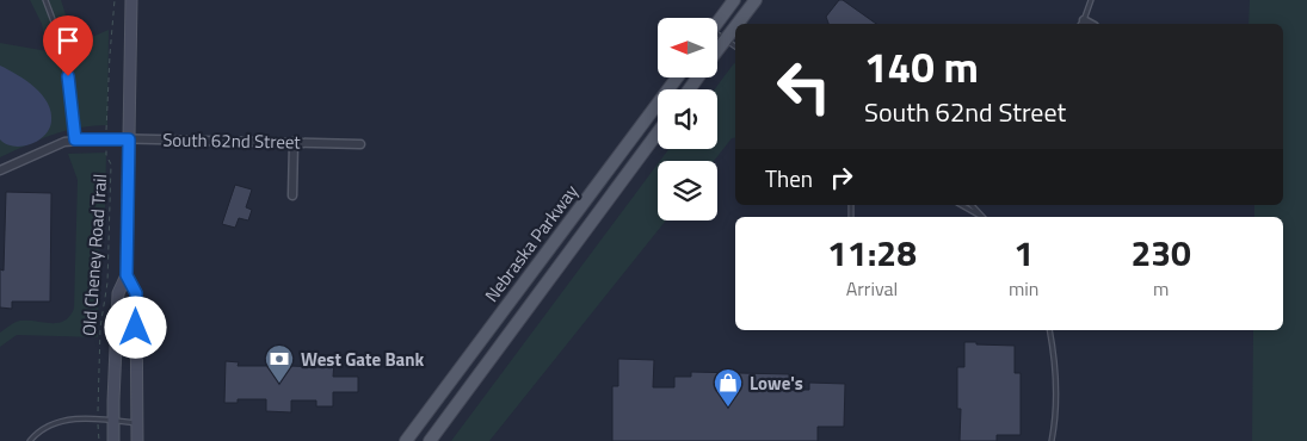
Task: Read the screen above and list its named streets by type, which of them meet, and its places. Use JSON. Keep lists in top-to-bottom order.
{
  "streets": {
    "main road": ["Nebraska Parkway"],
    "street": ["South 62nd Street"],
    "path": ["Old Cheney Road Trail"]
  },
  "crossings": [
    ["South 62nd Street", "Old Cheney Road Trail"]
  ],
  "places": {
    "bank": ["West Gate Bank"],
    "shop": ["Lowe's"]
  },
  "north": "left",
  "page": {
    "turn": ["140 m", "South 62nd Street"],
    "then": "Then",
    "eta": [
      "11:28",
      "Arrival",
      "1",
      "min",
      "230",
      "m"
    ]
  }
}
